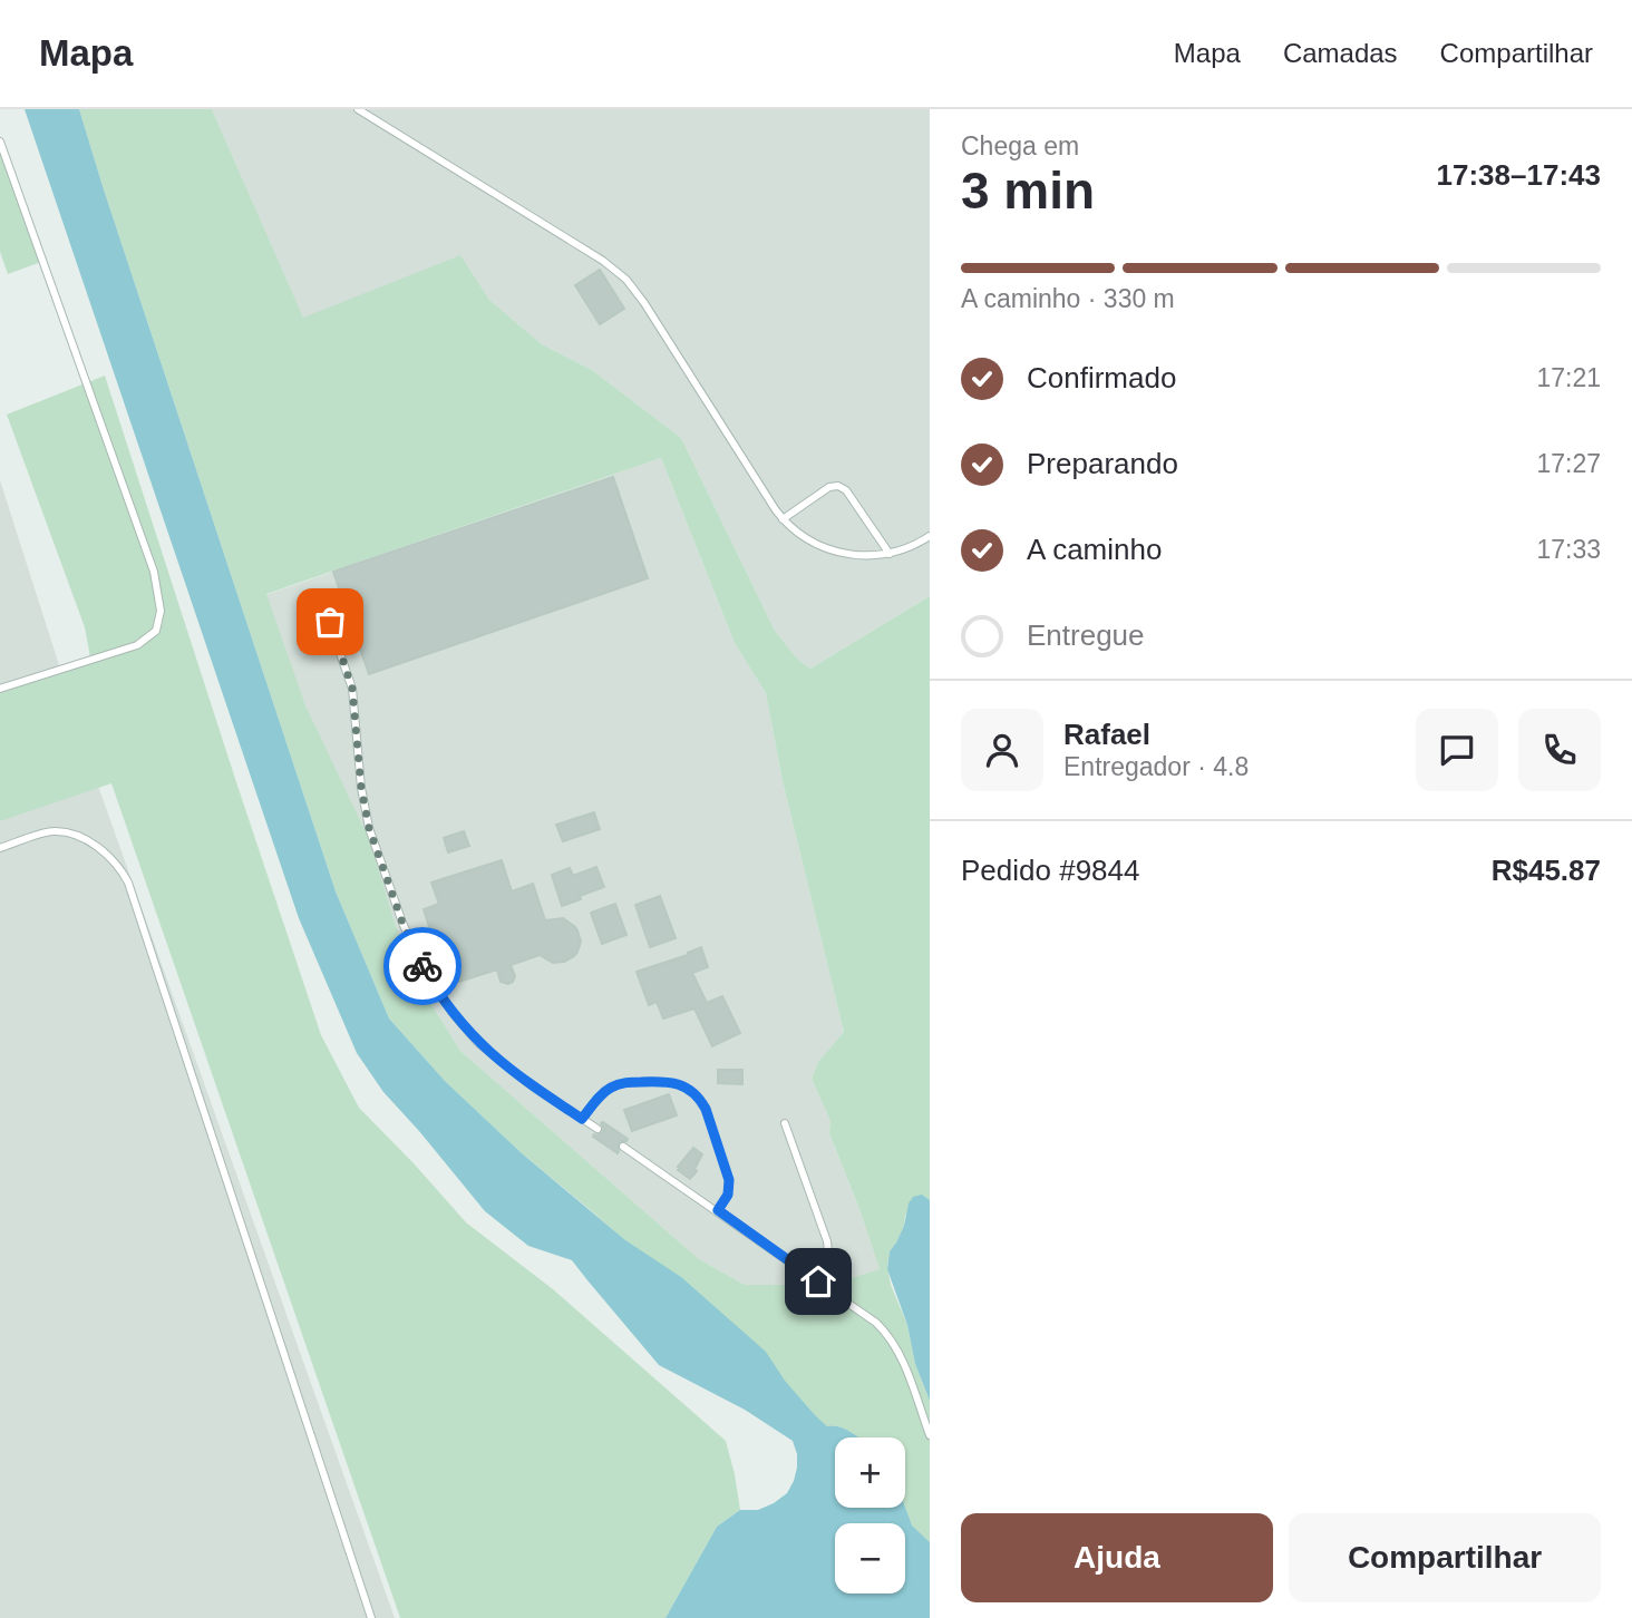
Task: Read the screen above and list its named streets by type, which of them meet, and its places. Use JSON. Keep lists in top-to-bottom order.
{
  "page": {
    "header": "Mapa",
    "nav": ["Mapa", "Camadas", "Compartilhar"],
    "heading": ["3 min", "Chega em", "17:38–17:43"],
    "panel": [
      "Rafael",
      "Entregador · 4.8",
      "Pedido #9844",
      "R$45.87"
    ],
    "bar": "A caminho · 330 m",
    "list": [
      ["Confirmado", "17:21"],
      ["Preparando", "17:27"],
      ["A caminho", "17:33"],
      "Entregue"
    ],
    "map_buttons": ["+", "−"],
    "buttons": ["Ajuda", "Compartilhar"]
  }
}
